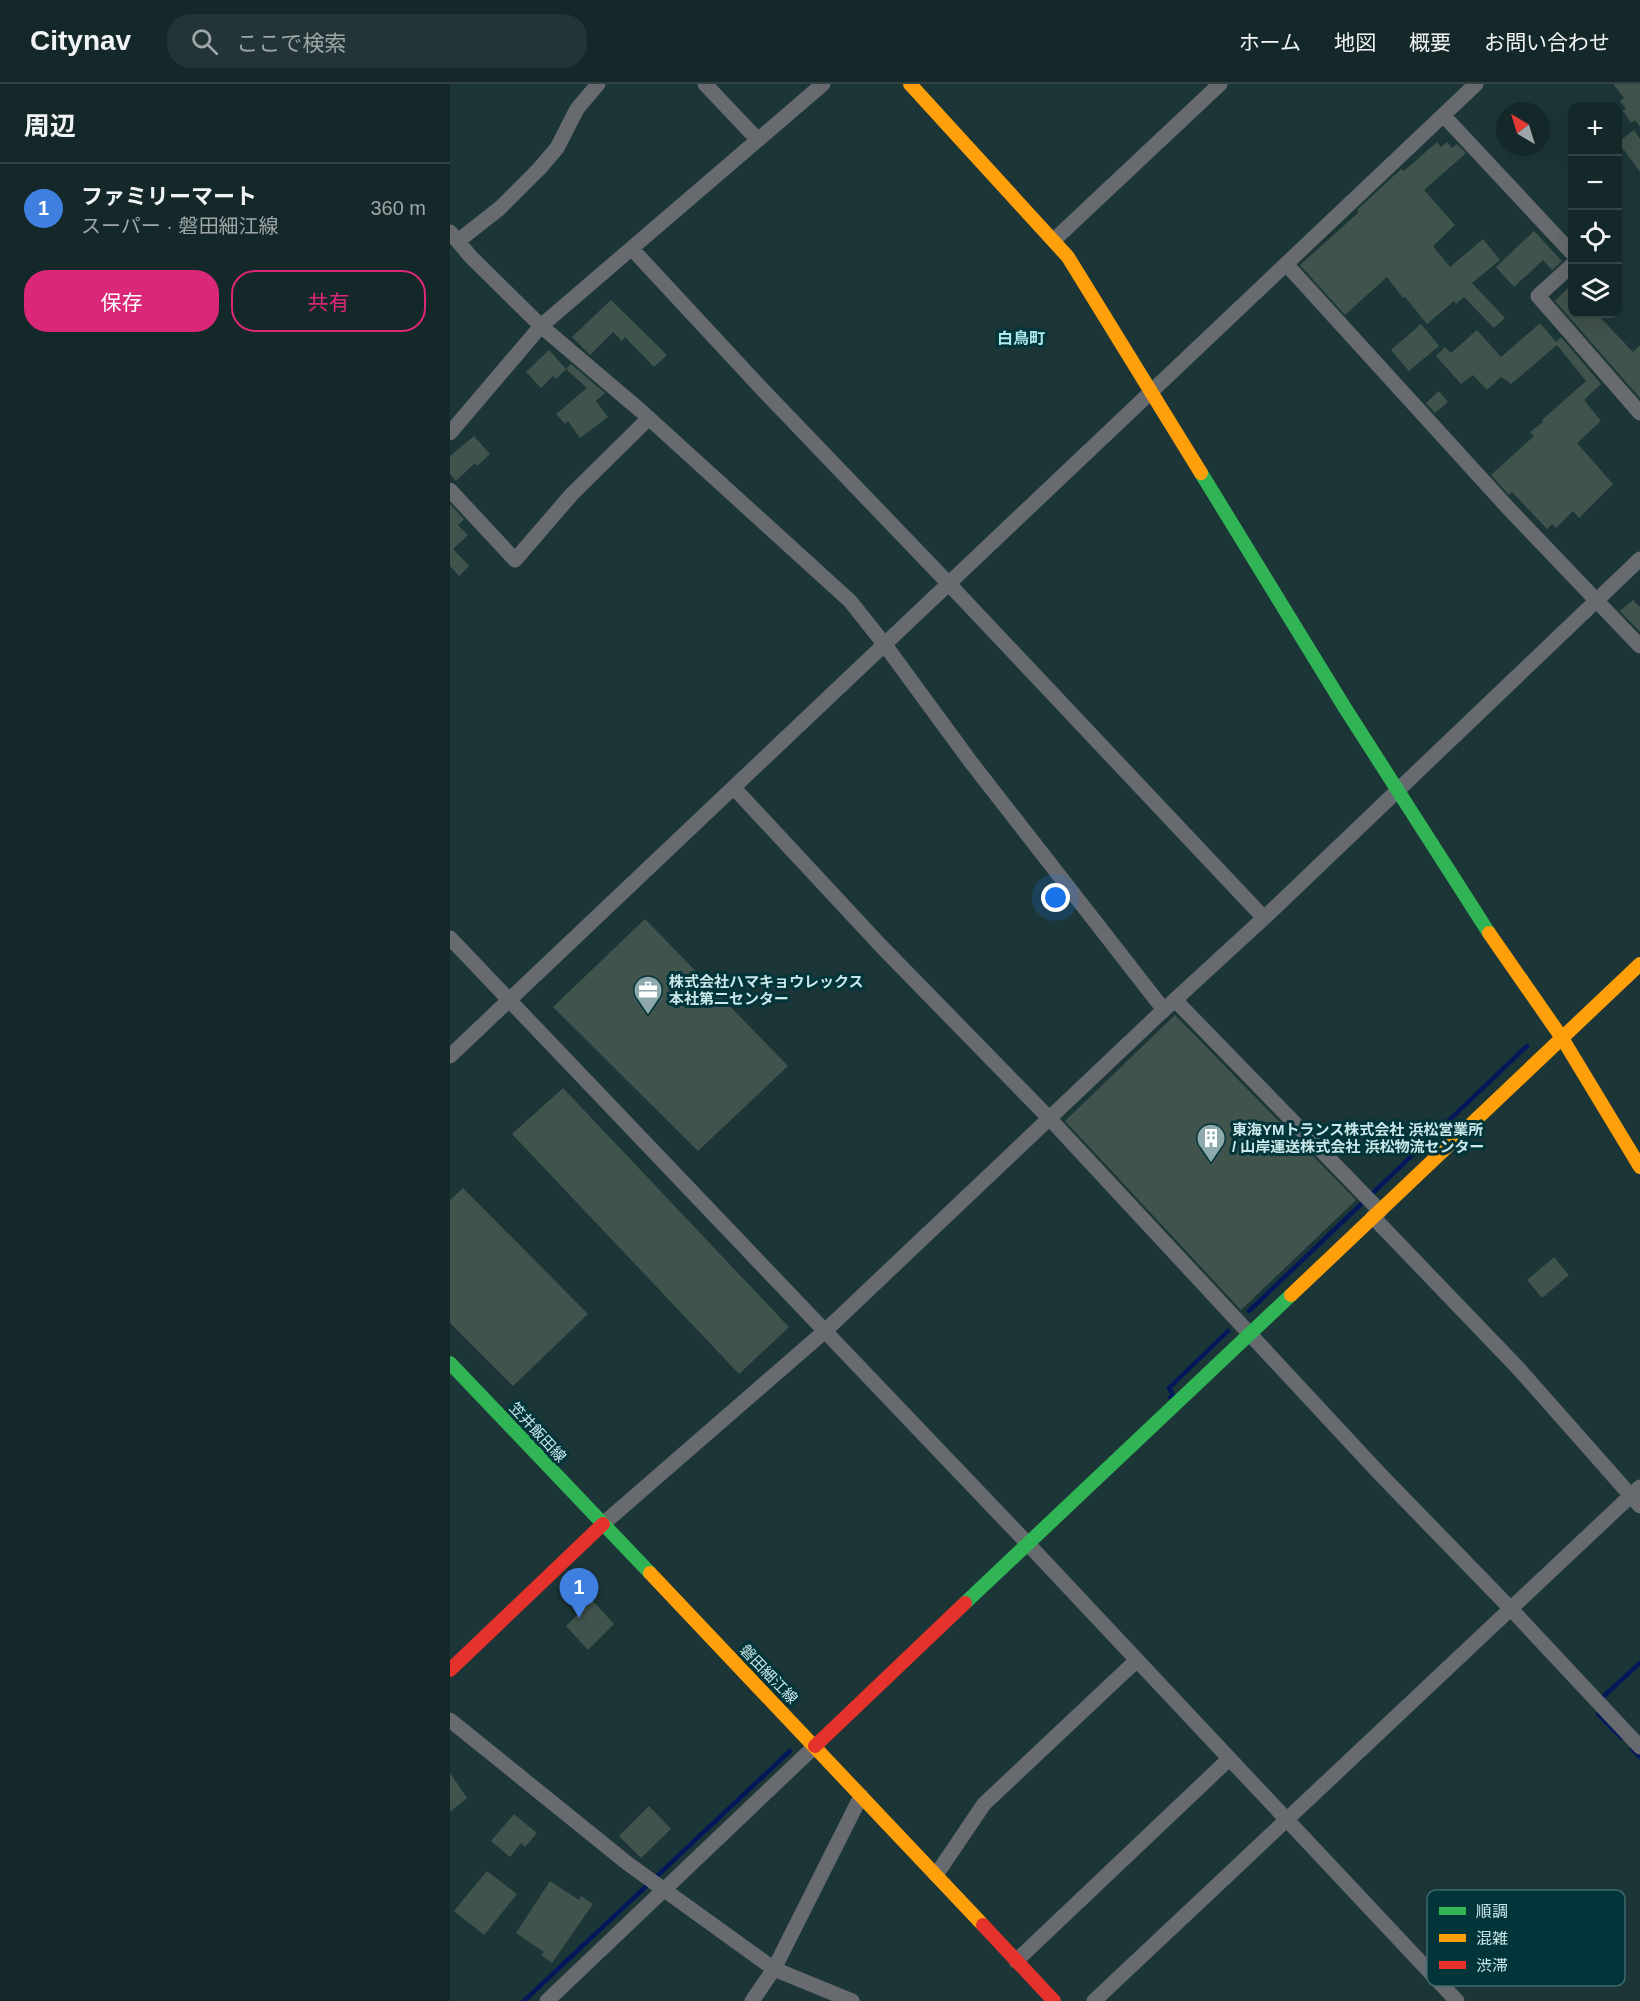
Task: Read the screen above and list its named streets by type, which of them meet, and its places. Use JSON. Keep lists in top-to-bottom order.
{
  "streets": {
    "street": ["笠井飯田線", "磐田細江線"]
  },
  "crossings": [
    ["笠井飯田線", "磐田細江線"]
  ],
  "districts": ["白鳥町"],
  "places": {
    "office": ["株式会社ハマキョウレックス 本社第二センター"],
    "building": ["東海YMトランス株式会社 浜松営業所 / 山岸運送株式会社 浜松物流センター"]
  },
  "legend": ["順調", "混雑", "渋滞"],
  "north": "top left",
  "page": {
    "header": "Citynav",
    "search": "ここで検索",
    "nav": [
      "ホーム",
      "地図",
      "概要",
      "お問い合わせ"
    ],
    "heading": "周辺",
    "map_buttons": ["+", "−"],
    "list": [
      {
        "mark": "1",
        "name": "ファミリーマート",
        "note": "スーパー · 磐田細江線",
        "value": "360 m"
      }
    ],
    "buttons": ["保存", "共有"],
    "pins": "1"
  }
}
